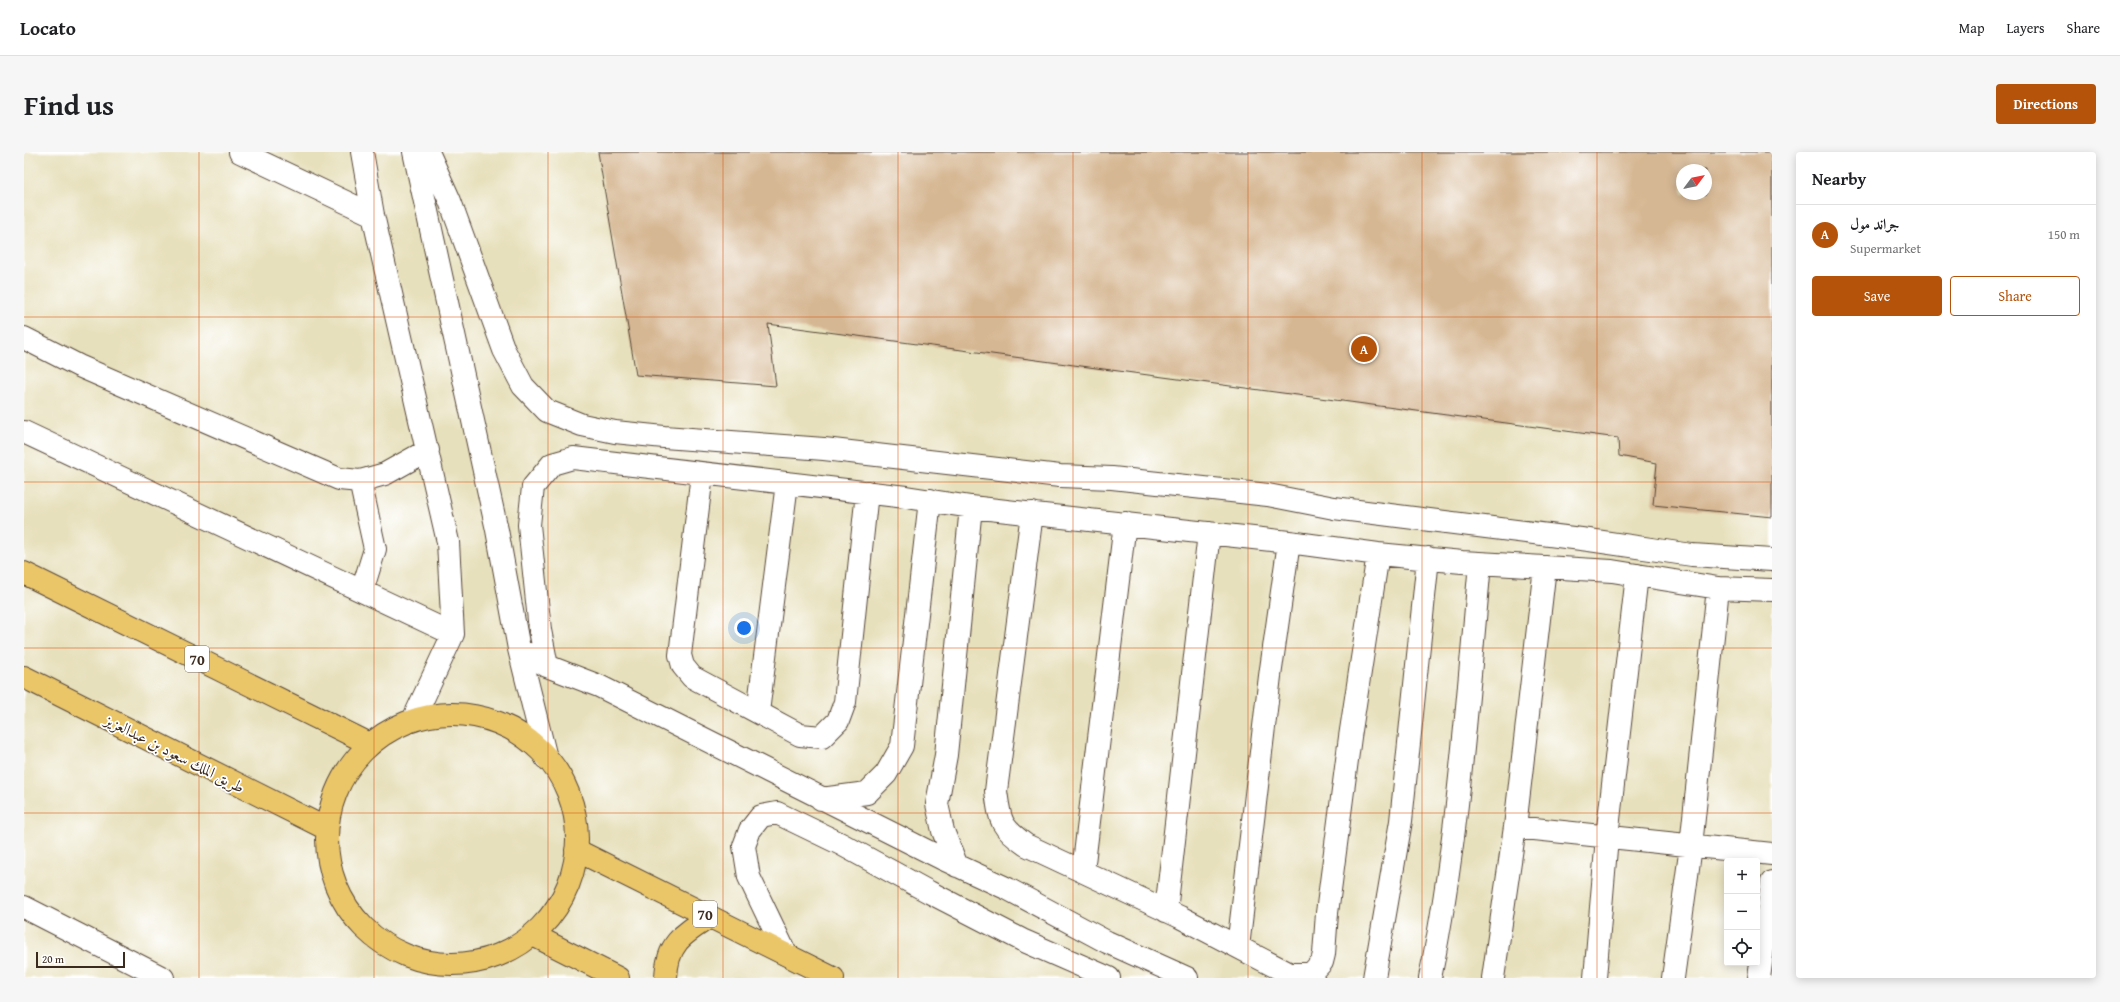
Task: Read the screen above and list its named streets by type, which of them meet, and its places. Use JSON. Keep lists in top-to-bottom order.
{
  "streets": {
    "highway": ["70", "طريق الملك سعود بن عبدالعزيز"]
  },
  "scale_bar": "20 m",
  "north": "top right",
  "page": {
    "header": "Locato",
    "nav": ["Map", "Layers", "Share"],
    "title": "Find us",
    "buttons": [
      "Directions",
      ["Save", "Share"]
    ],
    "heading": "Nearby",
    "list": [
      {
        "mark": "A",
        "name": "جراند مول",
        "note": "Supermarket",
        "value": "150 m"
      }
    ],
    "pins": "A",
    "map_buttons": ["+", "−"],
    "scale": "20 m"
  }
}
